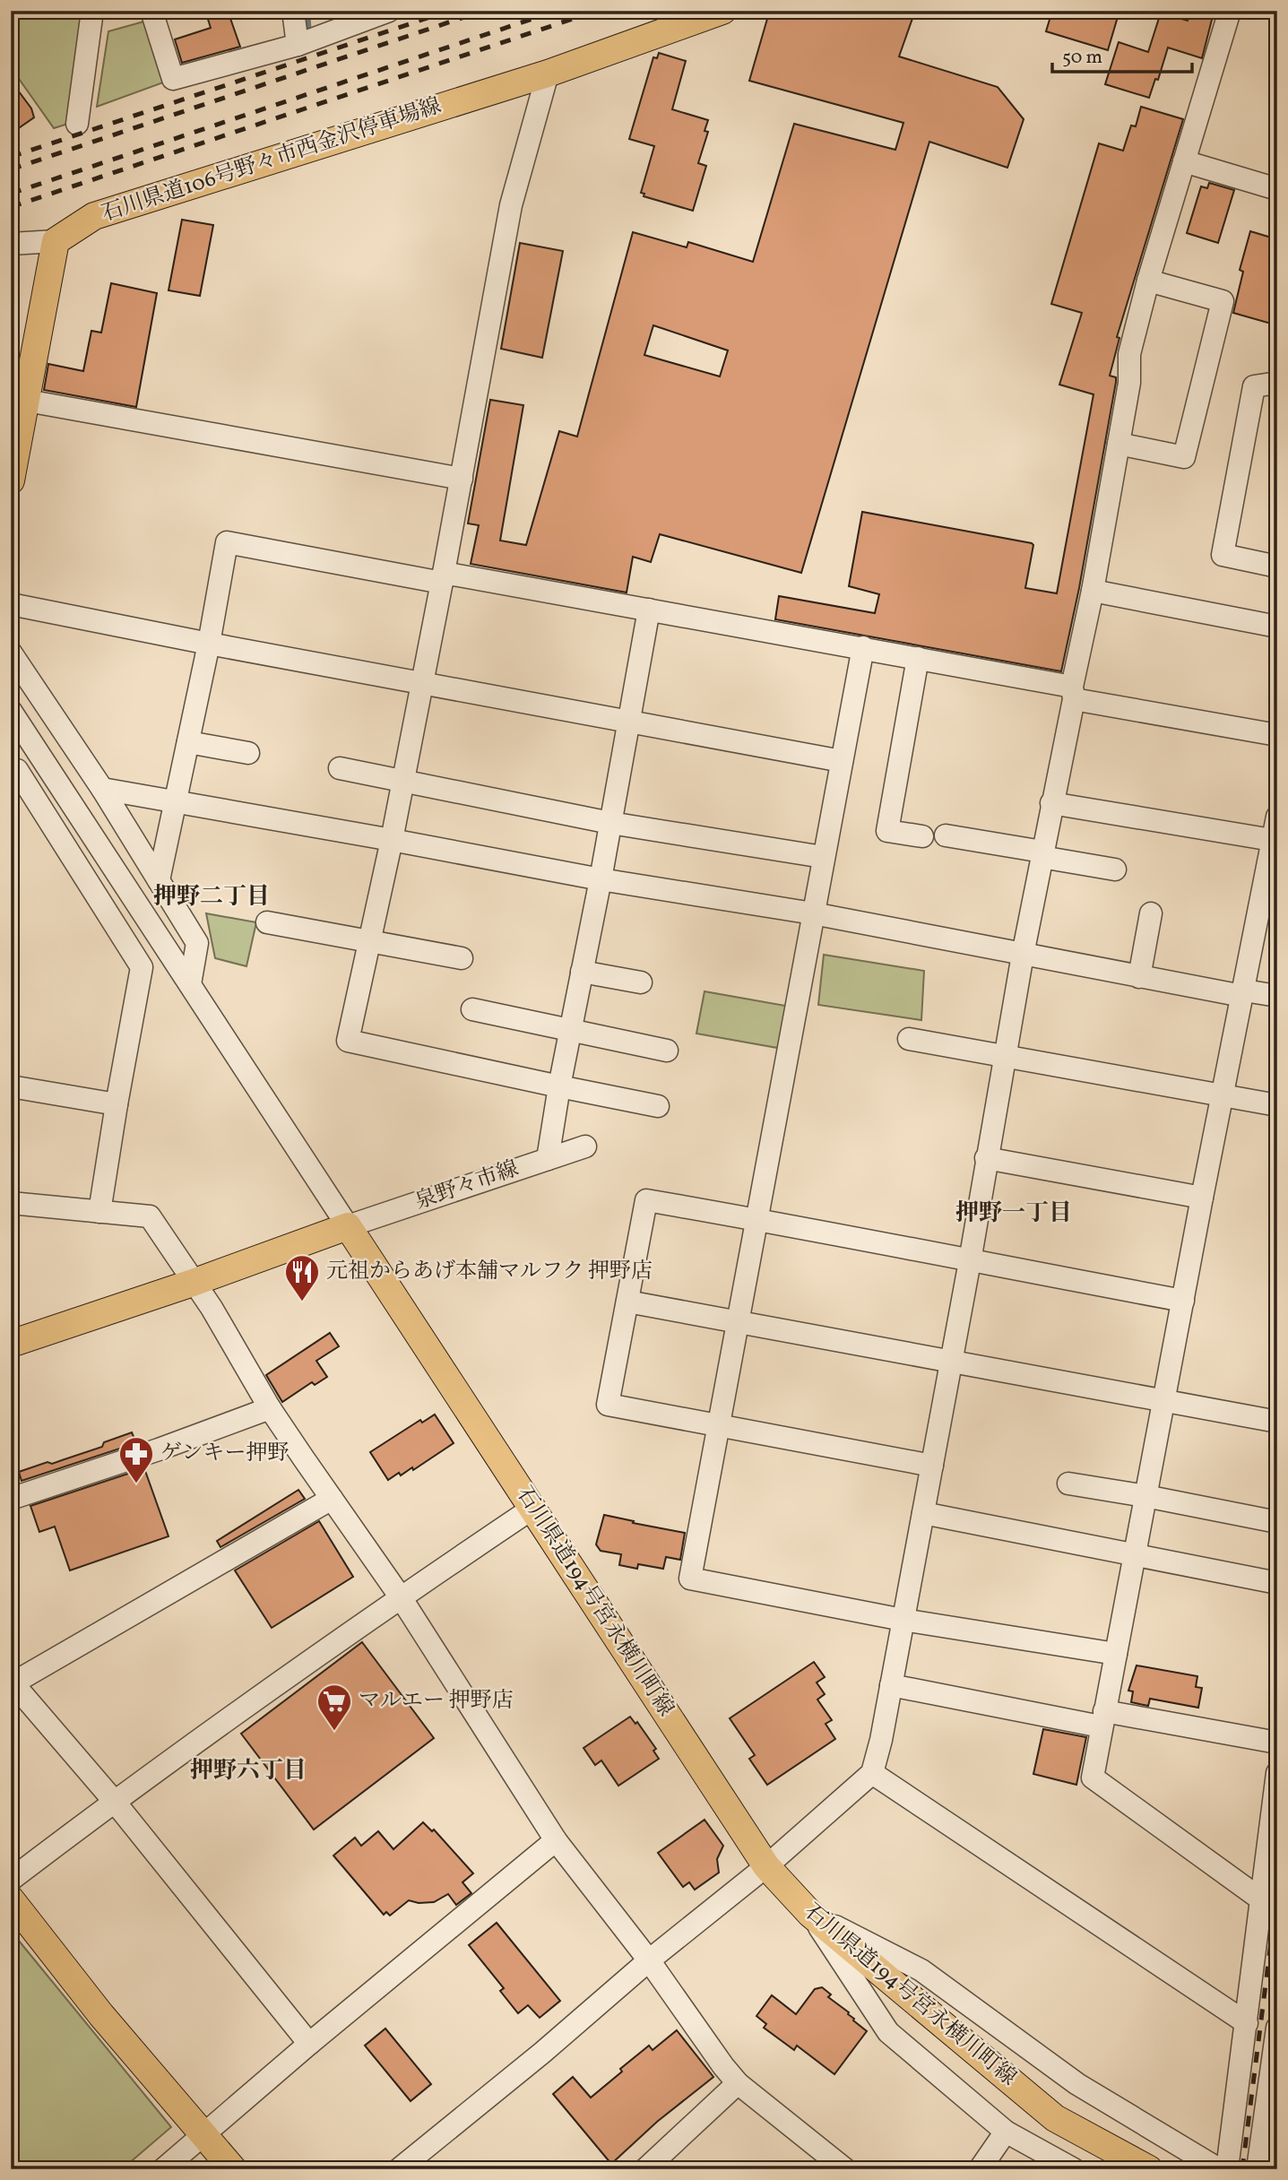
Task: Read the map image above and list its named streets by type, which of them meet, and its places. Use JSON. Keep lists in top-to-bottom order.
{
  "streets": {
    "main road": ["石川県道106号野々市西金沢停車場線", "石川県道194号宮永横川町線"],
    "street": ["泉野々市線"]
  },
  "crossings": [
    ["泉野々市線", "石川県道194号宮永横川町線"]
  ],
  "districts": ["押野二丁目", "押野一丁目", "押野六丁目"],
  "places": {
    "restaurant": ["元祖からあげ本舗マルフク 押野店"],
    "pharmacy": ["ゲンキー押野"],
    "supermarket": ["マルエー 押野店"]
  },
  "scale_bar": "50 m"
}
